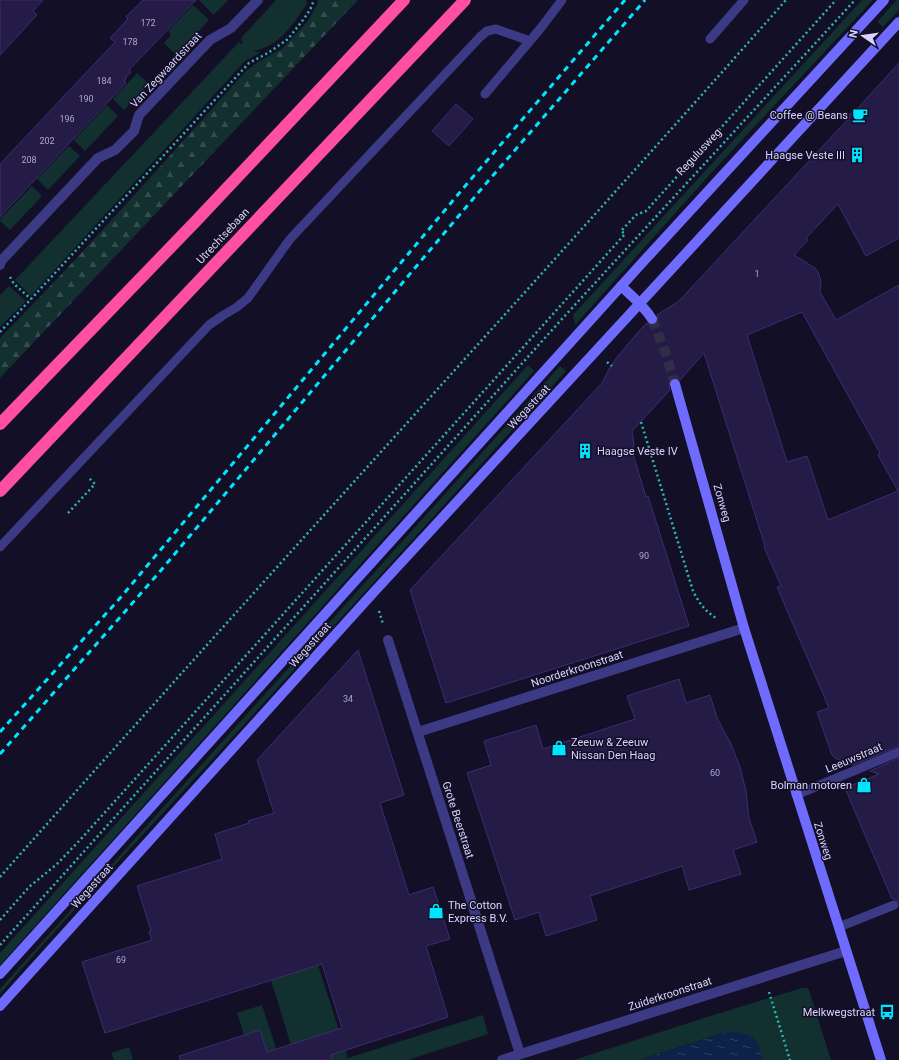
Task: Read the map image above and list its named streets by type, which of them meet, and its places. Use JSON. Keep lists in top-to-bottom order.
{
  "streets": {
    "highway": ["Utrechtsebaan"],
    "main road": ["Wegastraat", "Zonweg"],
    "street": [
      "Van Zegwaardstraat",
      "Noorderkroonstraat",
      "Grote Beerstraat",
      "Zuiderkroonstraat"
    ],
    "lane": ["Leeuwstraat"],
    "path": ["Regulusweg"]
  },
  "crossings": [
    ["Zonweg", "Noorderkroonstraat"],
    ["Zonweg", "Leeuwstraat"],
    ["Zonweg", "Zuiderkroonstraat"],
    ["Noorderkroonstraat", "Grote Beerstraat"],
    ["Grote Beerstraat", "Zuiderkroonstraat"]
  ],
  "places": {
    "cafe": ["Coffee @ Beans"],
    "building": ["Haagse Veste III", "Haagse Veste IV"],
    "shop": ["Zeeuw & Zeeuw Nissan Den Haag", "Bolman motoren", "The Cotton Express B.V."],
    "bus stop": ["Melkwegstraat"]
  },
  "house_numbers": [
    "172",
    "178",
    "184",
    "190",
    "196",
    "202",
    "208",
    "1",
    "90",
    "34",
    "60",
    "69"
  ],
  "north": "left"
}
